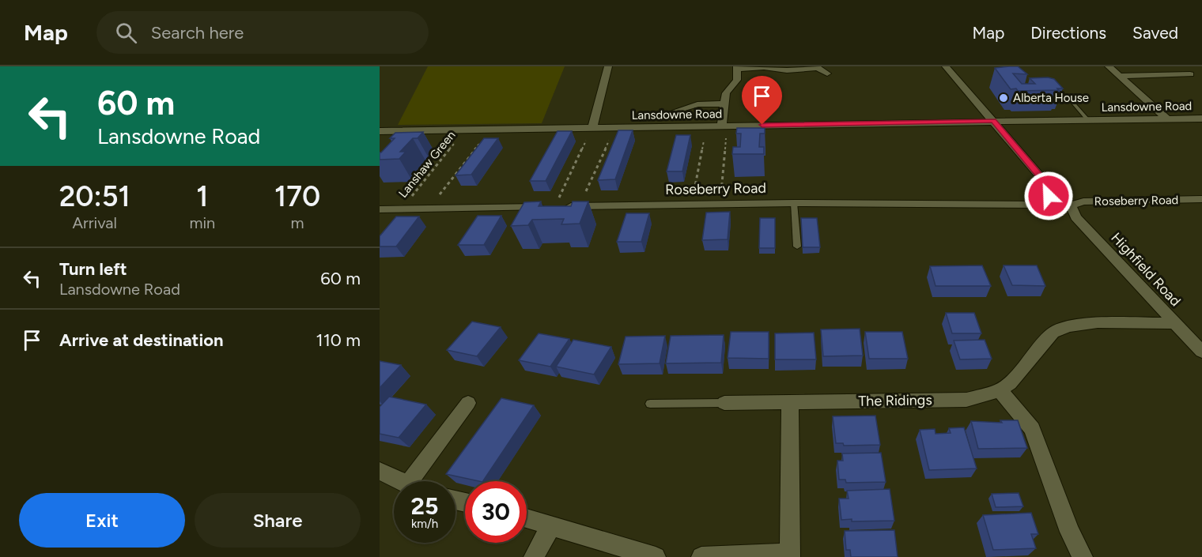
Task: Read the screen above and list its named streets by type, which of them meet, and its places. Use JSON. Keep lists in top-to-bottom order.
{
  "streets": {
    "street": [
      "Lansdowne Road",
      "Roseberry Road",
      "Highfield Road",
      "The Ridings"
    ],
    "path": ["Lanshaw Green"]
  },
  "crossings": [
    ["Lansdowne Road", "Lanshaw Green"],
    ["Lansdowne Road", "Roseberry Road"],
    ["Lanshaw Green", "Roseberry Road"],
    ["Roseberry Road", "Highfield Road"],
    ["Highfield Road", "The Ridings"]
  ],
  "places": ["Alberta House"],
  "page": {
    "header": "Map",
    "search": "Search here",
    "nav": ["Map", "Directions", "Saved"],
    "turn": ["60 m", "Lansdowne Road"],
    "eta": [
      "20:51",
      "Arrival",
      "1",
      "min",
      "170",
      "m"
    ],
    "list": [
      {
        "name": "Turn left",
        "note": "Lansdowne Road",
        "value": "60 m"
      },
      {
        "name": "Arrive at destination",
        "value": "110 m"
      }
    ],
    "speed": "25 km/h",
    "limit": "30",
    "buttons": ["Exit", "Share"]
  }
}
